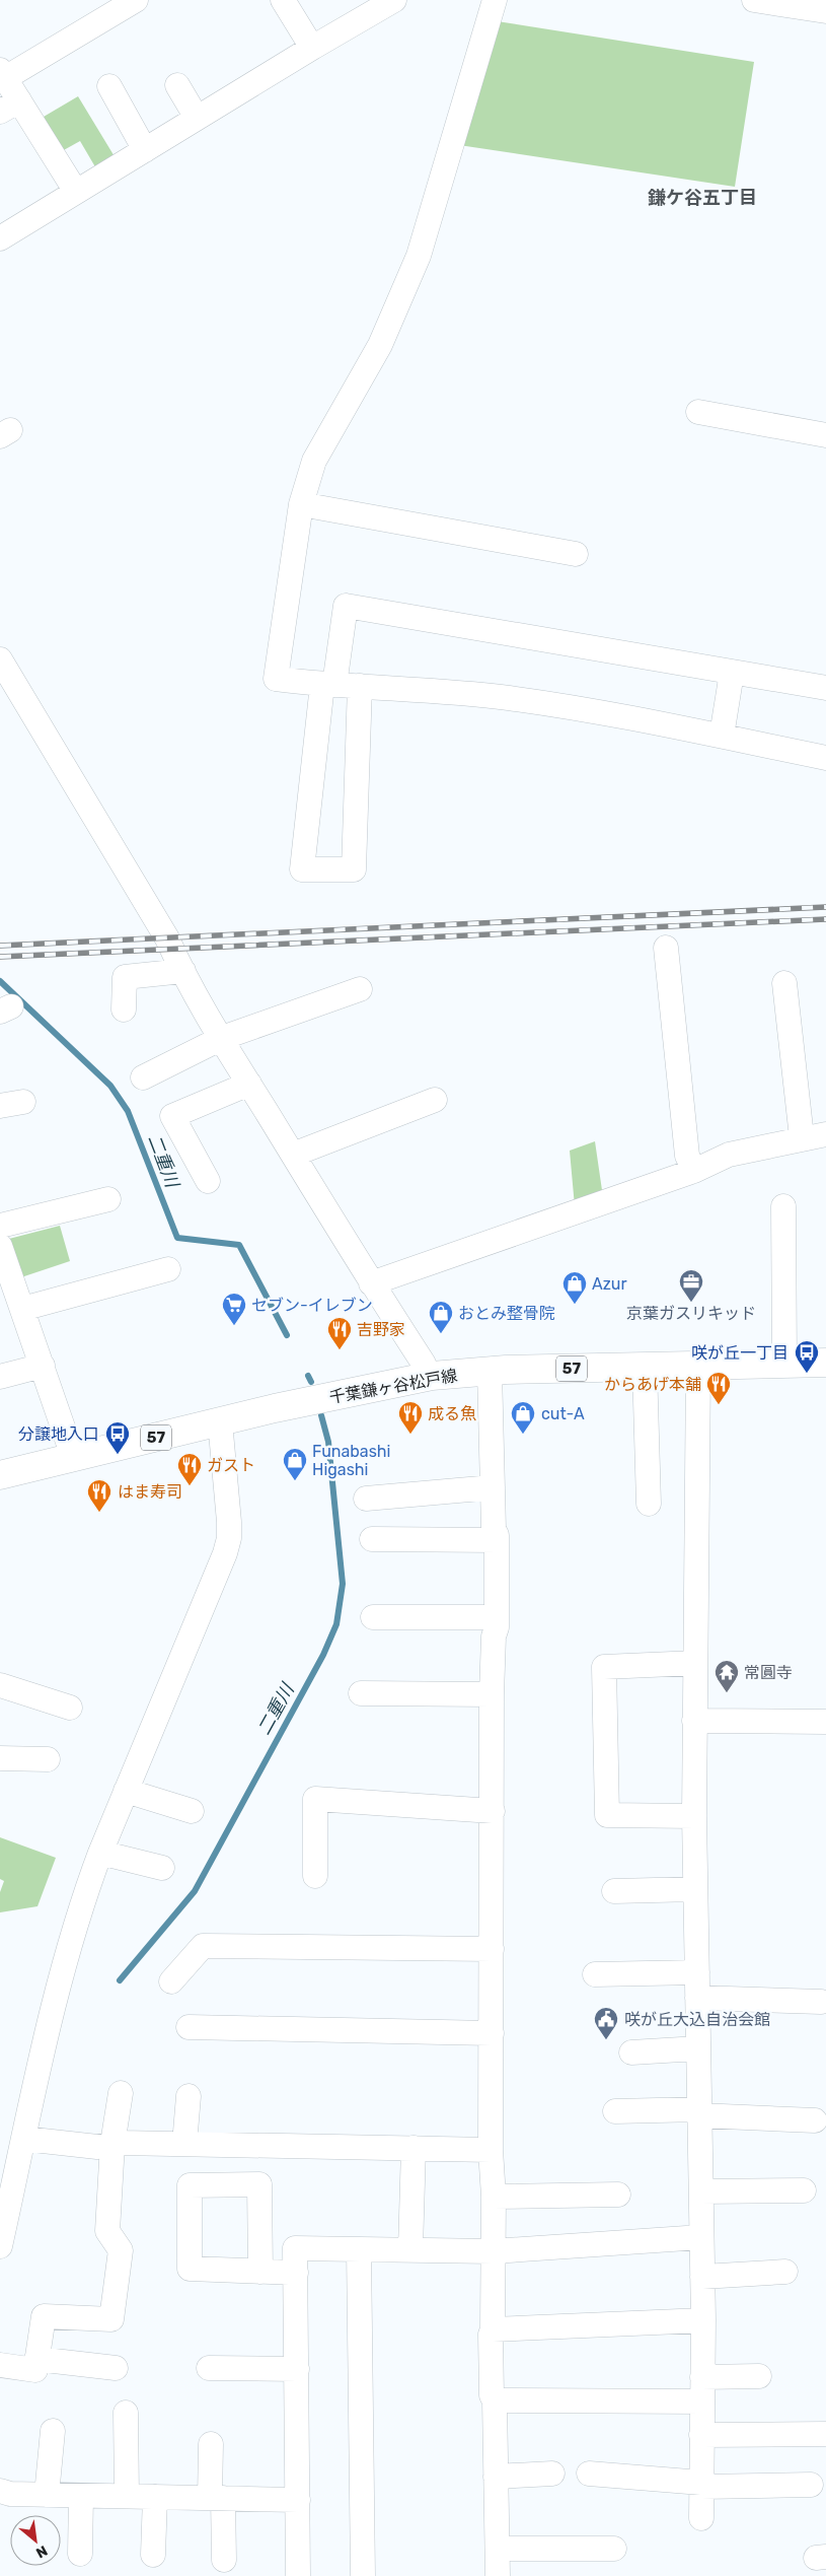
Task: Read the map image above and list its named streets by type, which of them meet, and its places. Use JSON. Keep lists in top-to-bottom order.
{
  "streets": {
    "main road": ["57", "千葉鎌ヶ谷松戸線"]
  },
  "districts": ["鎌ケ谷五丁目"],
  "water": ["二重川"],
  "places": {
    "office": ["京葉ガスリキッド"],
    "shop": [
      "Azur",
      "おとみ整骨院",
      "cut-A",
      "Funabashi Higashi"
    ],
    "supermarket": ["セブン-イレブン"],
    "restaurant": [
      "吉野家",
      "からあげ本舗",
      "成る魚",
      "ガスト",
      "はま寿司"
    ],
    "bus stop": ["咲が丘一丁目", "分譲地入口"],
    "temple": ["常圓寺"],
    "public building": ["咲が丘大込自治会館"]
  },
  "north": "bottom right"
}
